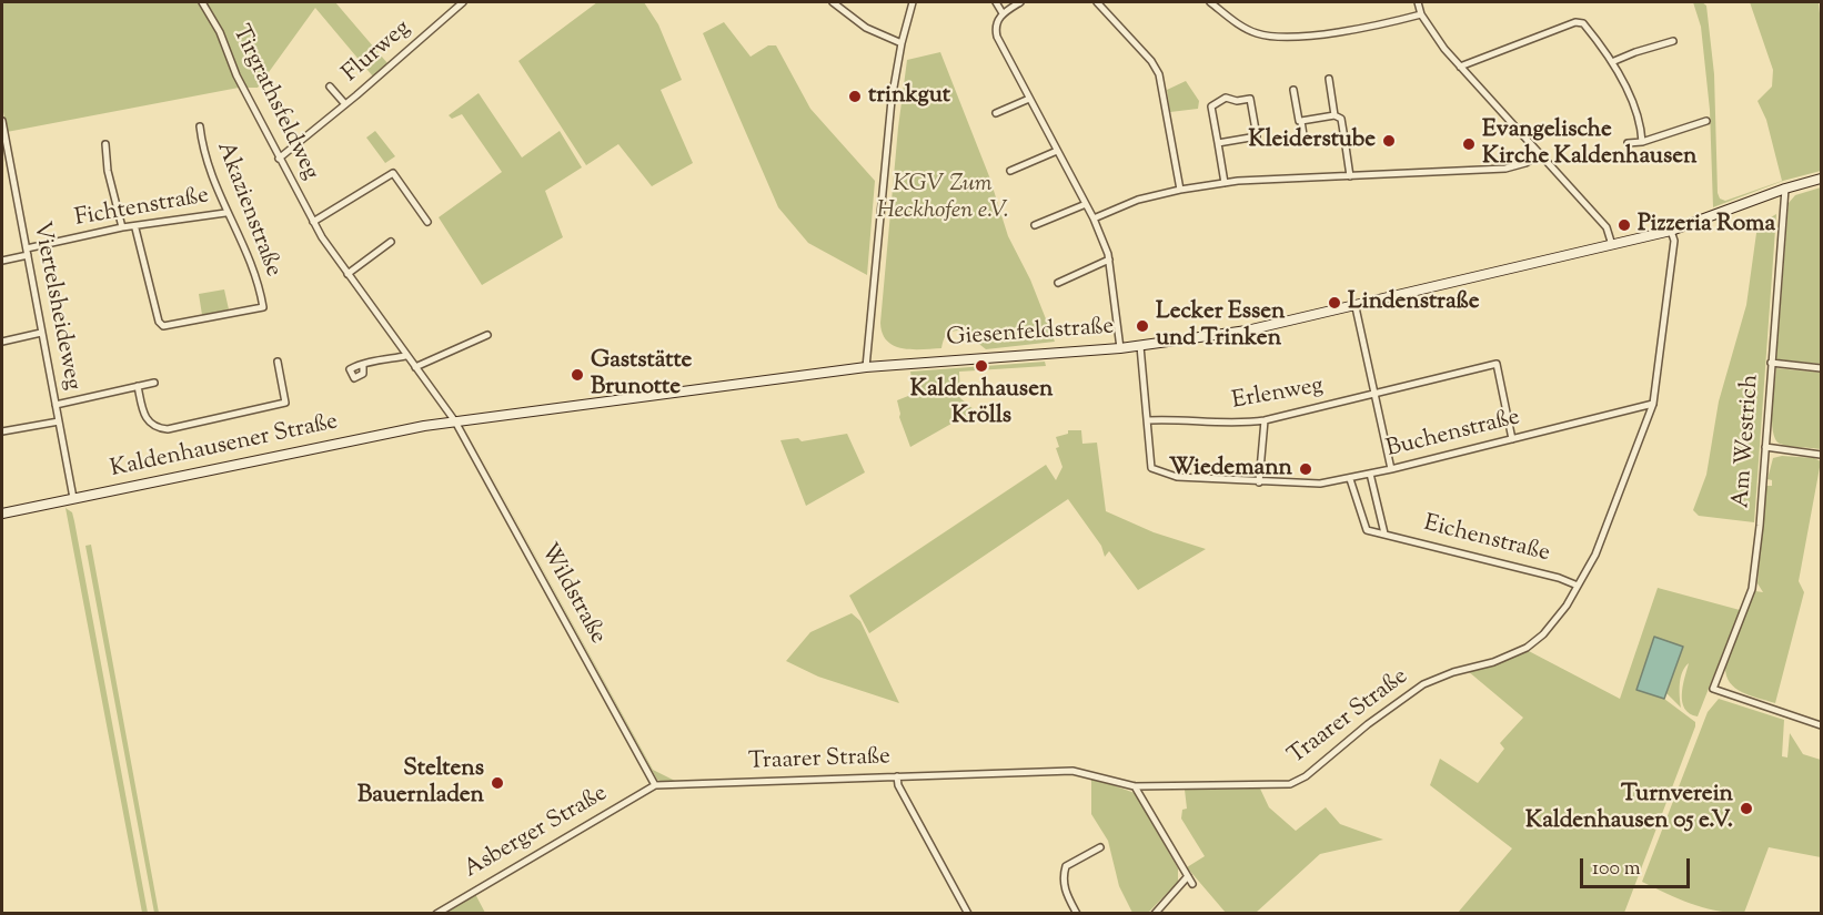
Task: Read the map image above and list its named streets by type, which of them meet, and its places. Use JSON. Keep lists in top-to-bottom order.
{
  "streets": {
    "main road": ["Giesenfeldstraße", "Kaldenhausener Straße"],
    "street": [
      "Flurweg",
      "Tirgrathsfeldweg",
      "Fichtenstraße",
      "Akazienstraße",
      "Viertelsheideweg",
      "Erlenweg",
      "Buchenstraße",
      "Am Westrich",
      "Eichenstraße",
      "Wildstraße",
      "Traarer Straße",
      "Asberger Straße"
    ]
  },
  "crossings": [
    ["Flurweg", "Tirgrathsfeldweg"],
    ["Tirgrathsfeldweg", "Giesenfeldstraße"],
    ["Tirgrathsfeldweg", "Kaldenhausener Straße"],
    ["Tirgrathsfeldweg", "Wildstraße"],
    ["Fichtenstraße", "Akazienstraße"],
    ["Fichtenstraße", "Viertelsheideweg"],
    ["Viertelsheideweg", "Kaldenhausener Straße"],
    ["Giesenfeldstraße", "Buchenstraße"],
    ["Giesenfeldstraße", "Am Westrich"],
    ["Giesenfeldstraße", "Kaldenhausener Straße"],
    ["Giesenfeldstraße", "Wildstraße"],
    ["Giesenfeldstraße", "Traarer Straße"],
    ["Erlenweg", "Buchenstraße"],
    ["Buchenstraße", "Eichenstraße"],
    ["Buchenstraße", "Traarer Straße"],
    ["Kaldenhausener Straße", "Wildstraße"],
    ["Eichenstraße", "Traarer Straße"],
    ["Wildstraße", "Traarer Straße"],
    ["Wildstraße", "Asberger Straße"],
    ["Traarer Straße", "Asberger Straße"]
  ],
  "parks": ["KGV Zum Heckhofen e.V."],
  "places": [
    "trinkgut",
    "Kleiderstube",
    "Evangelische Kirche Kaldenhausen",
    "Pizzeria Roma",
    "Lindenstraße",
    "Lecker Essen und Trinken",
    "Kaldenhausen Krölls",
    "Gaststätte Brunotte",
    "Wiedemann",
    "Steltens Bauernladen",
    "Turnverein Kaldenhausen 05 e.V."
  ],
  "scale_bar": "100 m"
}
